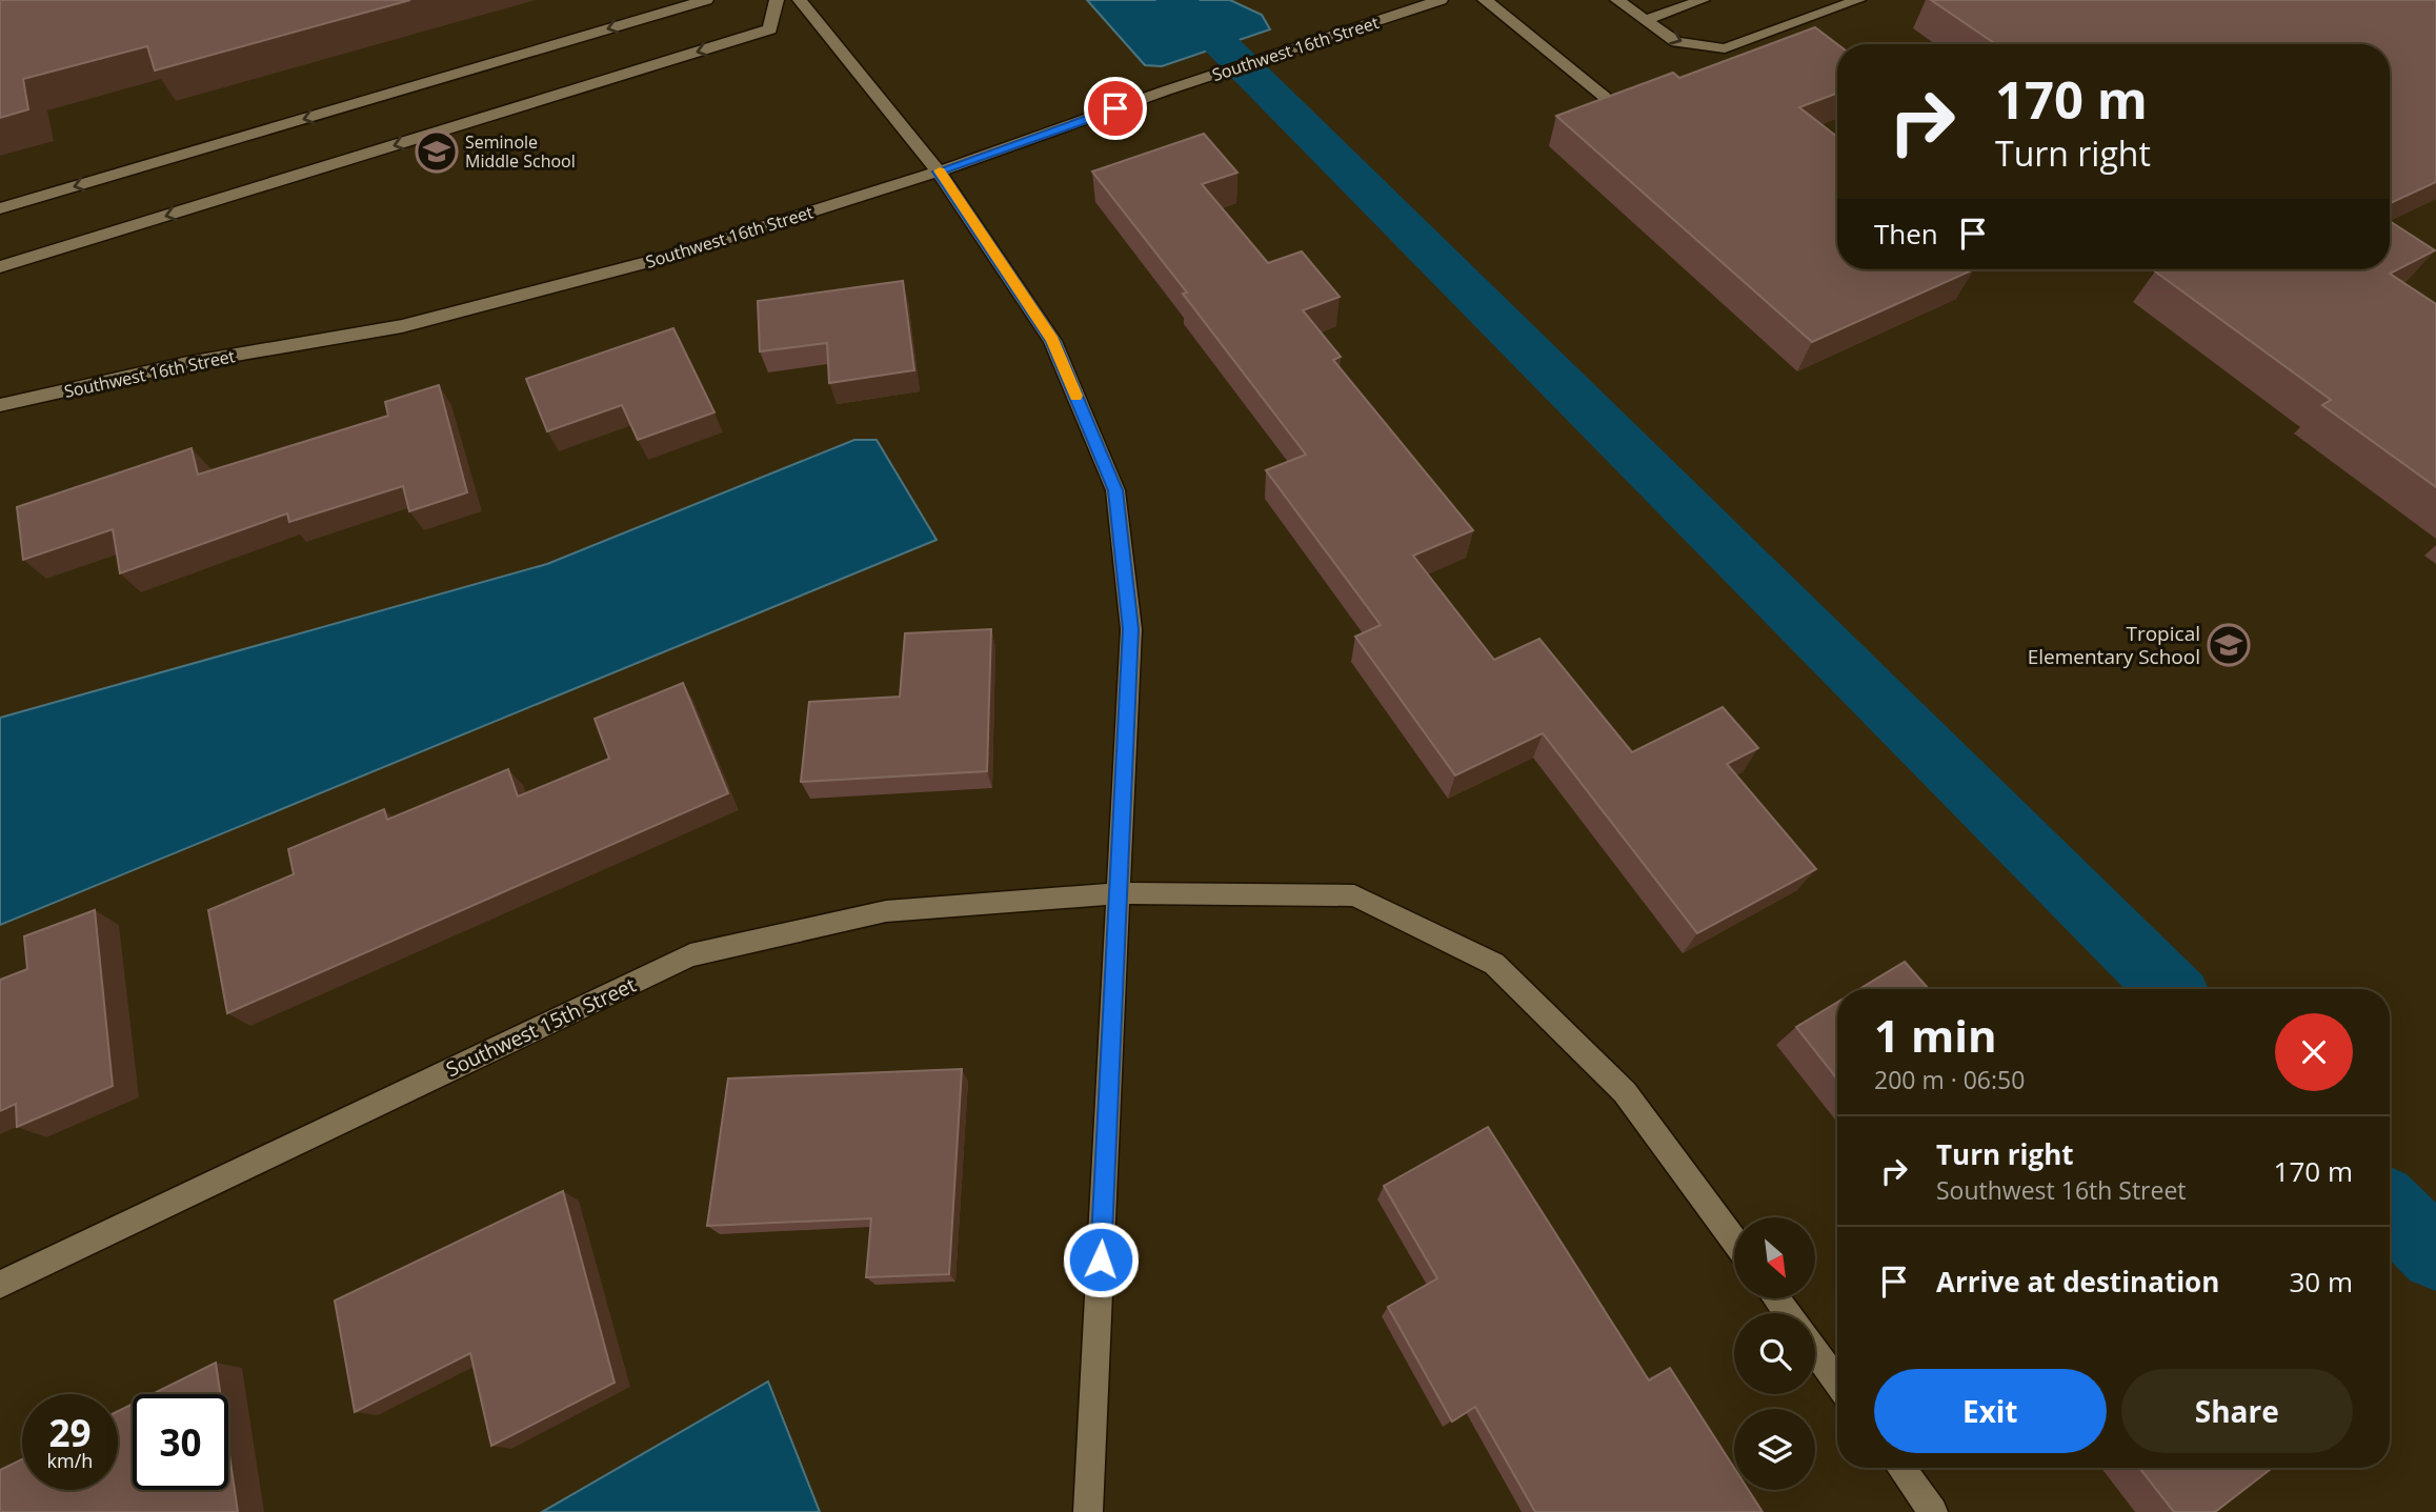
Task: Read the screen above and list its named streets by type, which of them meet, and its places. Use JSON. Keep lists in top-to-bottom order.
{
  "streets": {
    "street": ["Southwest 16th Street", "Southwest 15th Street"]
  },
  "places": {
    "school or university": ["Seminole Middle School", "Tropical Elementary School"]
  },
  "north": "bottom right",
  "page": {
    "turn": ["170 m", "Turn right"],
    "then": "Then",
    "heading": ["1 min", "200 m · 06:50"],
    "list": [
      {
        "name": "Turn right",
        "note": "Southwest 16th Street",
        "value": "170 m"
      },
      {
        "name": "Arrive at destination",
        "value": "30 m"
      }
    ],
    "buttons": ["Exit", "Share"],
    "speed": "29 km/h",
    "limit": "30"
  }
}
